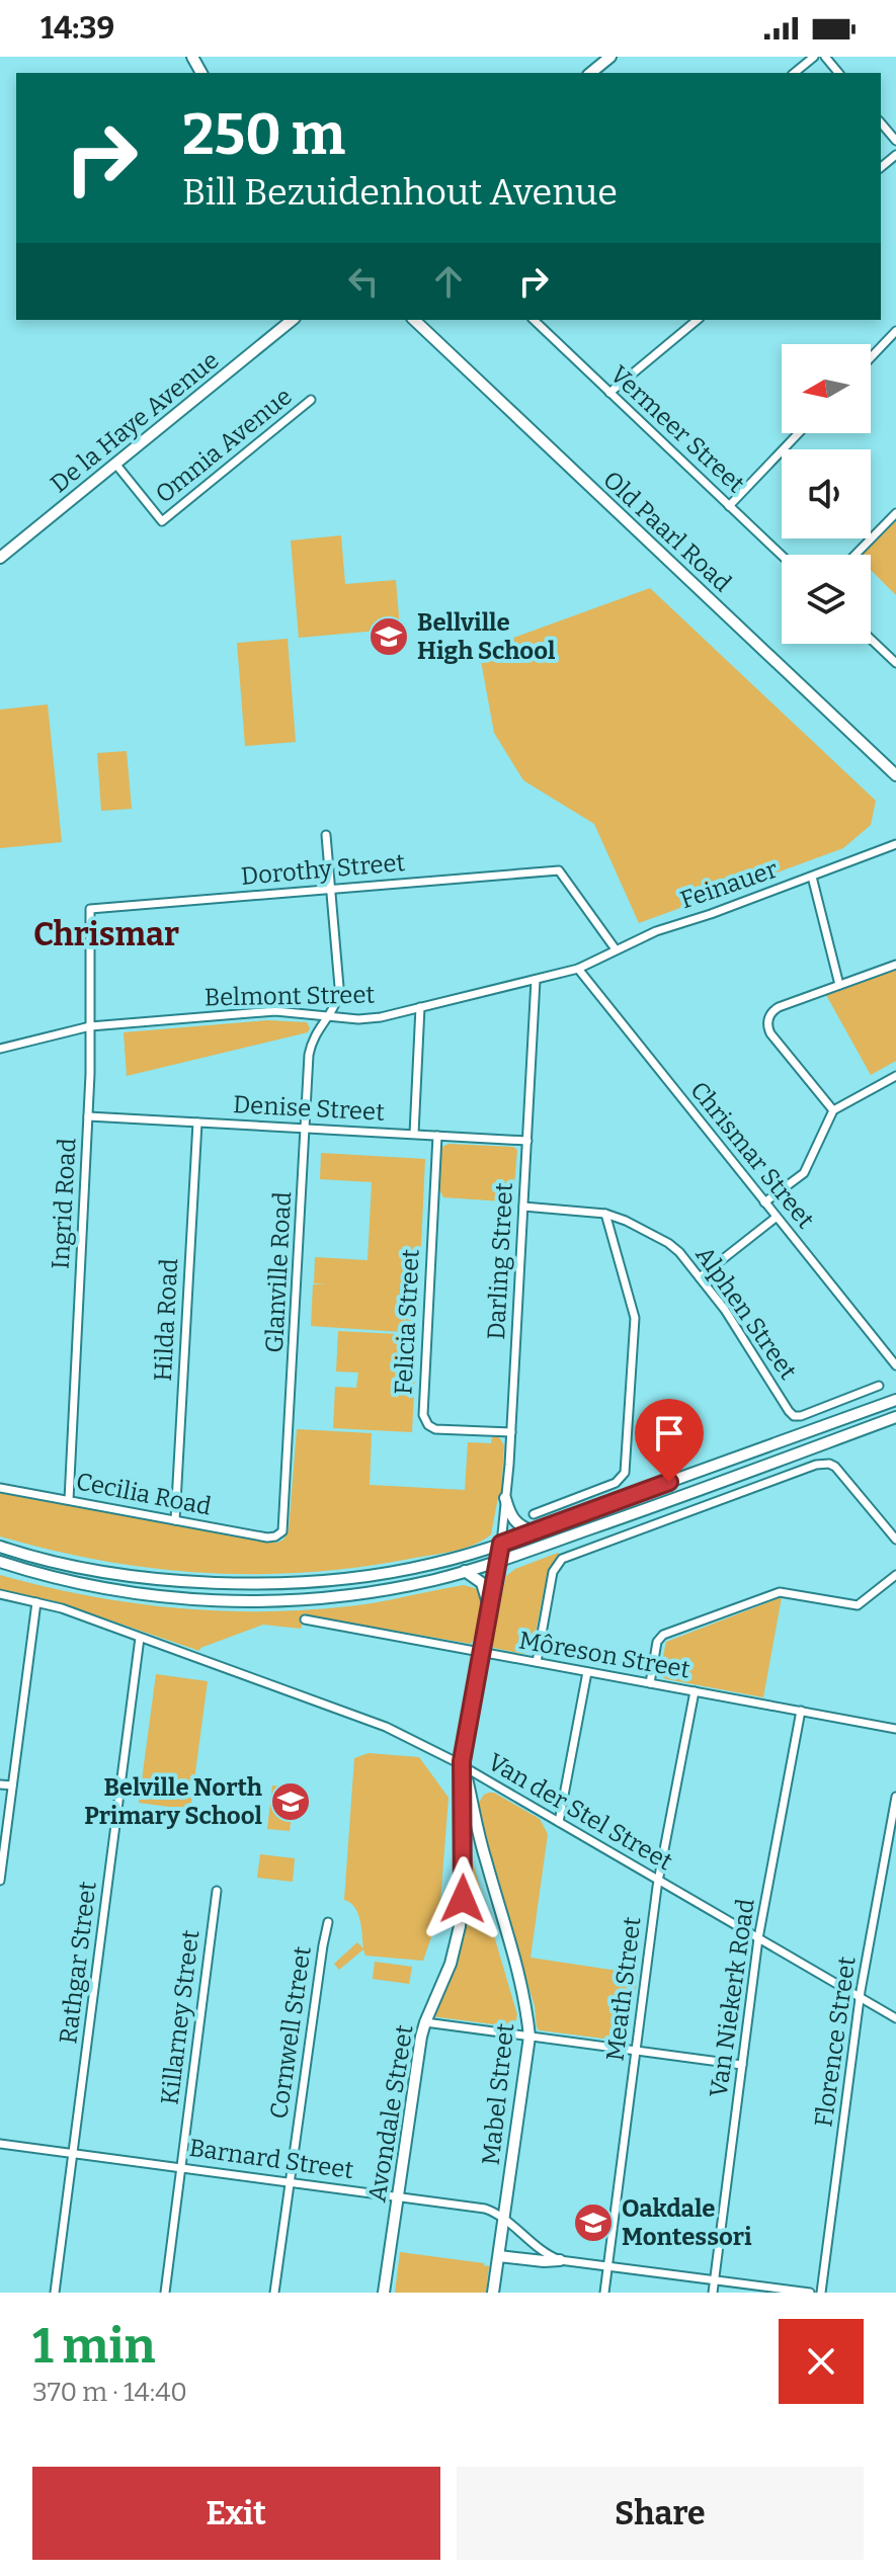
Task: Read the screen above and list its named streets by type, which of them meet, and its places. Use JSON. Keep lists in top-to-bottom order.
{
  "streets": {
    "main road": [
      "De la Haye Avenue",
      "Old Paarl Road",
      "Mabel Street",
      "Avondale Street"
    ],
    "street": [
      "Vermeer Street",
      "Omnia Avenue",
      "Dorothy Street",
      "Feinauer",
      "Belmont Street",
      "Denise Street",
      "Chrismar Street",
      "Ingrid Road",
      "Darling Street",
      "Glanville Road",
      "Alphen Street",
      "Hilda Road",
      "Felicia Street",
      "Cecilia Road",
      "Môreson Street",
      "Van der Stel Street",
      "Rathgar Street",
      "Meath Street",
      "Van Niekerk Road",
      "Killarney Street",
      "Cornwell Street",
      "Florence Street",
      "Barnard Street"
    ]
  },
  "crossings": [
    ["De la Haye Avenue", "Omnia Avenue"],
    ["Dorothy Street", "Feinauer"],
    ["Dorothy Street", "Ingrid Road"],
    ["Dorothy Street", "Glanville Road"],
    ["Feinauer", "Belmont Street"],
    ["Feinauer", "Chrismar Street"],
    ["Belmont Street", "Chrismar Street"],
    ["Belmont Street", "Ingrid Road"],
    ["Belmont Street", "Darling Street"],
    ["Belmont Street", "Glanville Road"],
    ["Denise Street", "Ingrid Road"],
    ["Denise Street", "Darling Street"],
    ["Denise Street", "Glanville Road"],
    ["Denise Street", "Hilda Road"],
    ["Denise Street", "Felicia Street"],
    ["Ingrid Road", "Cecilia Road"],
    ["Darling Street", "Alphen Street"],
    ["Darling Street", "Felicia Street"],
    ["Darling Street", "Avondale Street"],
    ["Glanville Road", "Cecilia Road"],
    ["Hilda Road", "Cecilia Road"],
    ["Môreson Street", "Meath Street"],
    ["Môreson Street", "Van Niekerk Road"],
    ["Môreson Street", "Avondale Street"],
    ["Van der Stel Street", "Rathgar Street"],
    ["Van der Stel Street", "Meath Street"],
    ["Van der Stel Street", "Van Niekerk Road"],
    ["Van der Stel Street", "Florence Street"],
    ["Van der Stel Street", "Mabel Street"],
    ["Van der Stel Street", "Avondale Street"],
    ["Rathgar Street", "Barnard Street"],
    ["Meath Street", "Barnard Street"],
    ["Van Niekerk Road", "Barnard Street"],
    ["Killarney Street", "Barnard Street"],
    ["Cornwell Street", "Barnard Street"],
    ["Mabel Street", "Avondale Street"],
    ["Mabel Street", "Barnard Street"],
    ["Avondale Street", "Barnard Street"]
  ],
  "districts": ["Chrismar"],
  "places": {
    "school or university": ["Bellville High School", "Belville North Primary School", "Oakdale Montessori"]
  },
  "north": "left",
  "page": {
    "status": "14:39",
    "turn": ["250 m", "Bill Bezuidenhout Avenue"],
    "heading": ["1 min", "370 m · 14:40"],
    "buttons": ["Exit", "Share"]
  }
}
